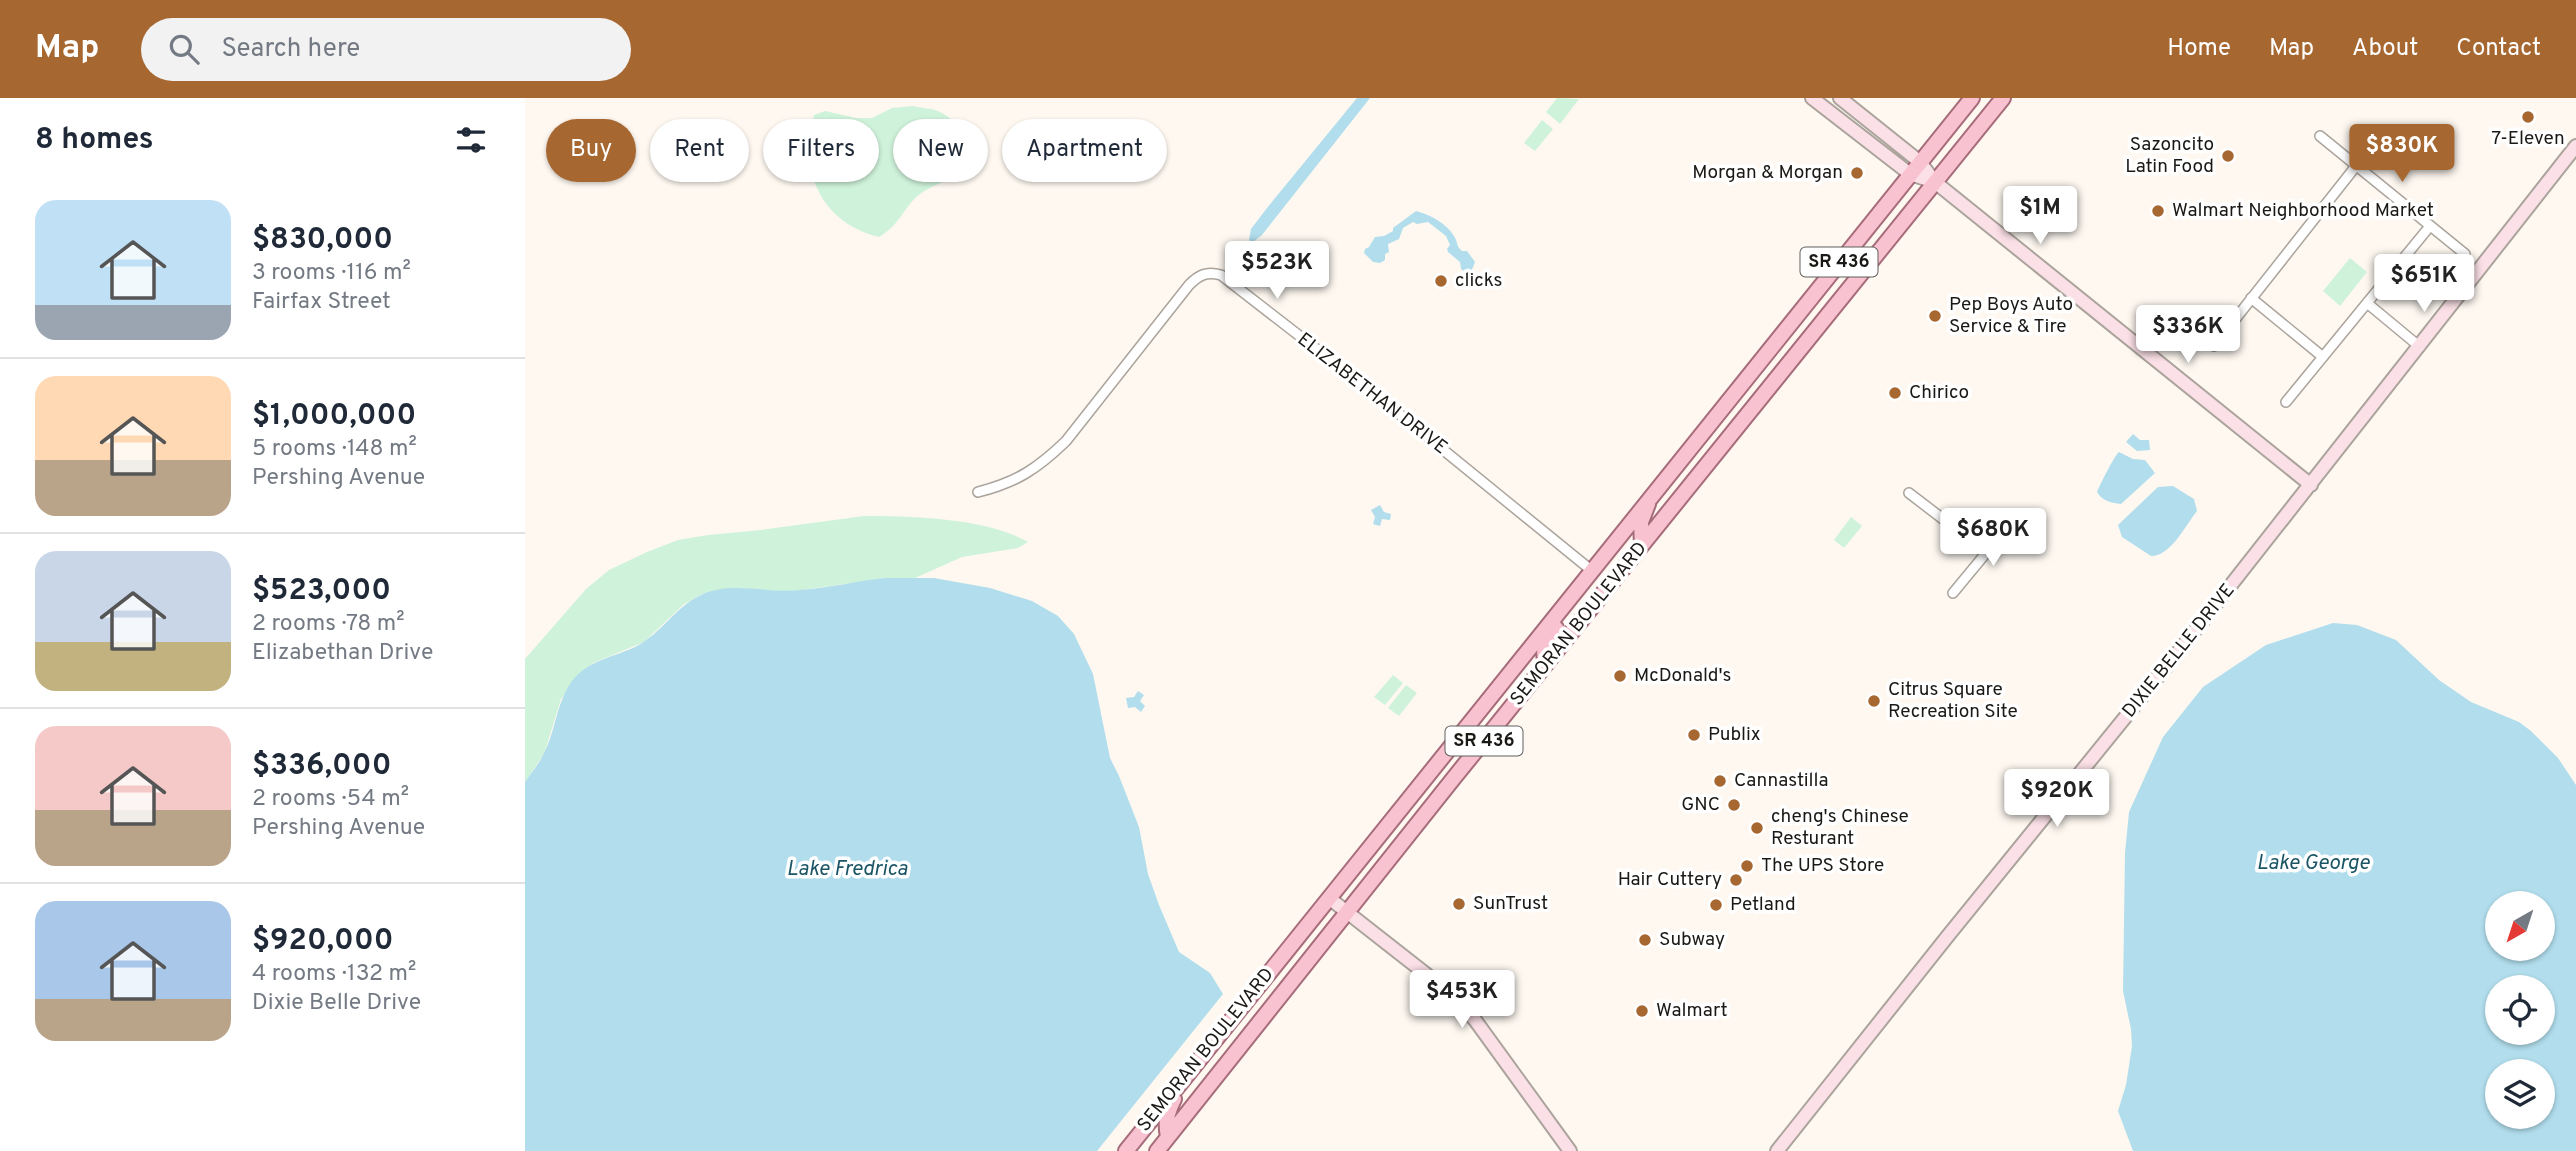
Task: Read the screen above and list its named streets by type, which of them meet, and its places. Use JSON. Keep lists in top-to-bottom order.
{
  "streets": {
    "main road": ["SR 436", "SEMORAN BOULEVARD"],
    "street": ["ELIZABETHAN DRIVE", "DIXIE BELLE DRIVE"]
  },
  "crossings": [
    ["ELIZABETHAN DRIVE", "SEMORAN BOULEVARD"]
  ],
  "water": ["Lake George", "Lake Fredrica"],
  "places": [
    "7-Eleven",
    "Sazoncito Latin Food",
    "Morgan & Morgan",
    "Walmart Neighborhood Market",
    "clicks",
    "Pep Boys Auto Service & Tire",
    "Chirico",
    "McDonald's",
    "Citrus Square Recreation Site",
    "Publix",
    "Cannastilla",
    "GNC",
    "cheng's Chinese Resturant",
    "The UPS Store",
    "Hair Cuttery",
    "SunTrust",
    "Petland",
    "Subway",
    "Walmart"
  ],
  "north": "bottom left",
  "page": {
    "header": "Map",
    "search": "Search here",
    "nav": [
      "Home",
      "Map",
      "About",
      "Contact"
    ],
    "heading": "8 homes",
    "chip": [
      "Buy",
      "Rent",
      "Filters",
      "New",
      "Apartment"
    ],
    "price": [
      "$830K",
      "$1M",
      "$523K",
      "$651K",
      "$336K",
      "$680K",
      "$920K",
      "$453K"
    ],
    "list": [
      {
        "name": "$830,000",
        "note": "3 rooms · 116 m² · Fairfax Street"
      },
      {
        "name": "$1,000,000",
        "note": "5 rooms · 148 m² · Pershing Avenue"
      },
      {
        "name": "$523,000",
        "note": "2 rooms · 78 m² · Elizabethan Drive"
      },
      {
        "name": "$336,000",
        "note": "2 rooms · 54 m² · Pershing Avenue"
      },
      {
        "name": "$920,000",
        "note": "4 rooms · 132 m² · Dixie Belle Drive"
      }
    ]
  }
}
